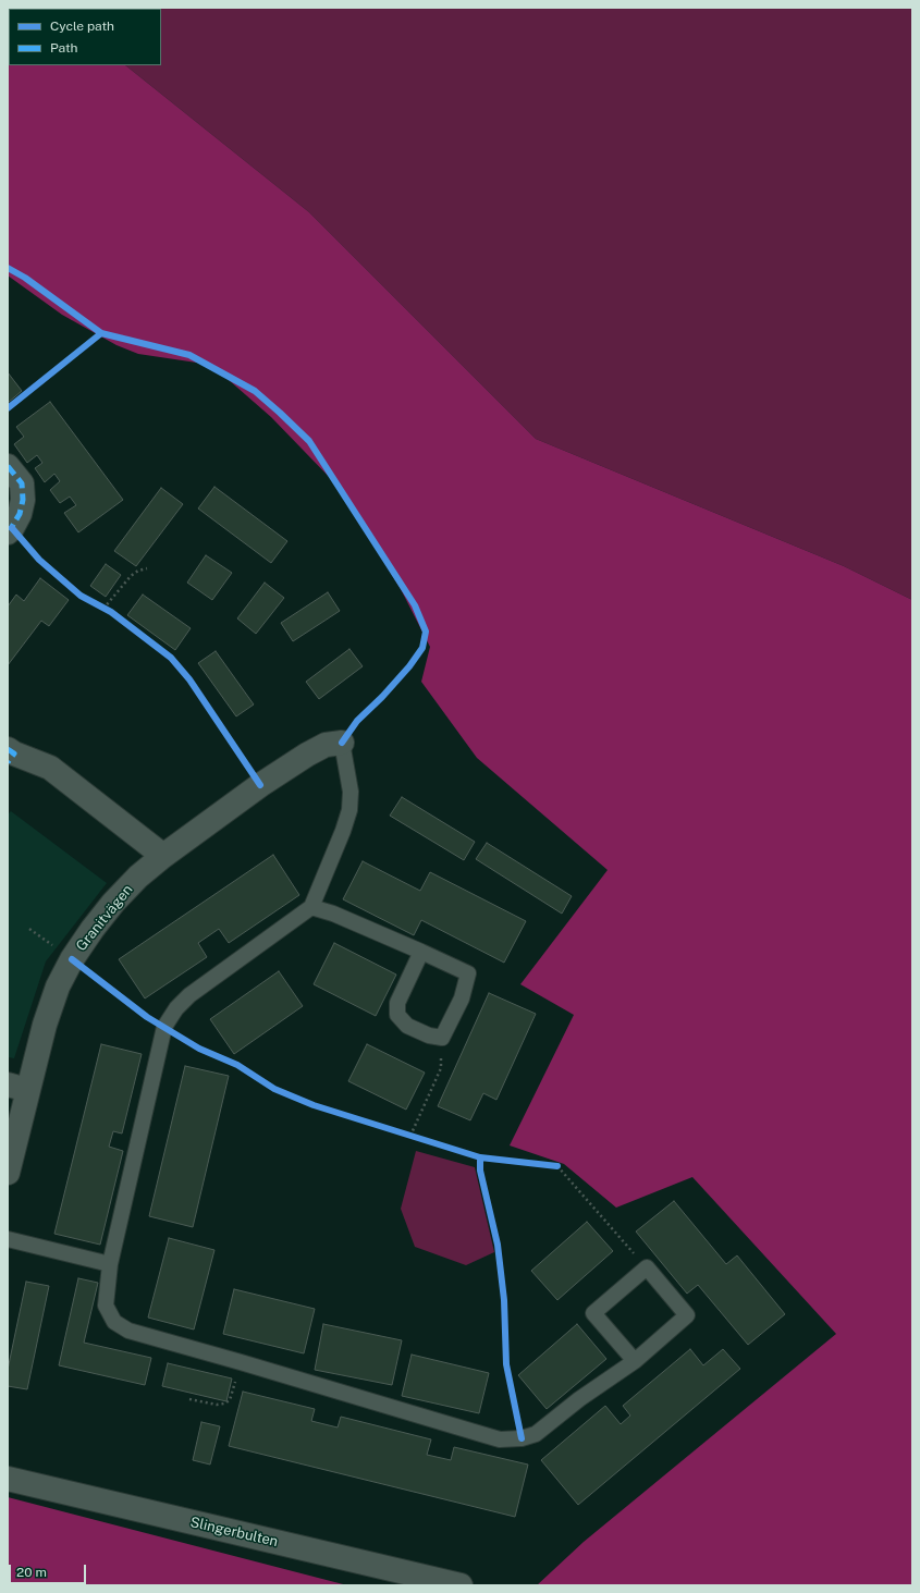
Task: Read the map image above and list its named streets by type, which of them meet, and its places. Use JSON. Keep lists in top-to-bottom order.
{
  "streets": {
    "street": ["Granitvägen", "Slingerbulten"]
  },
  "legend": ["Cycle path", "Path"],
  "scale_bar": "20 m"
}
